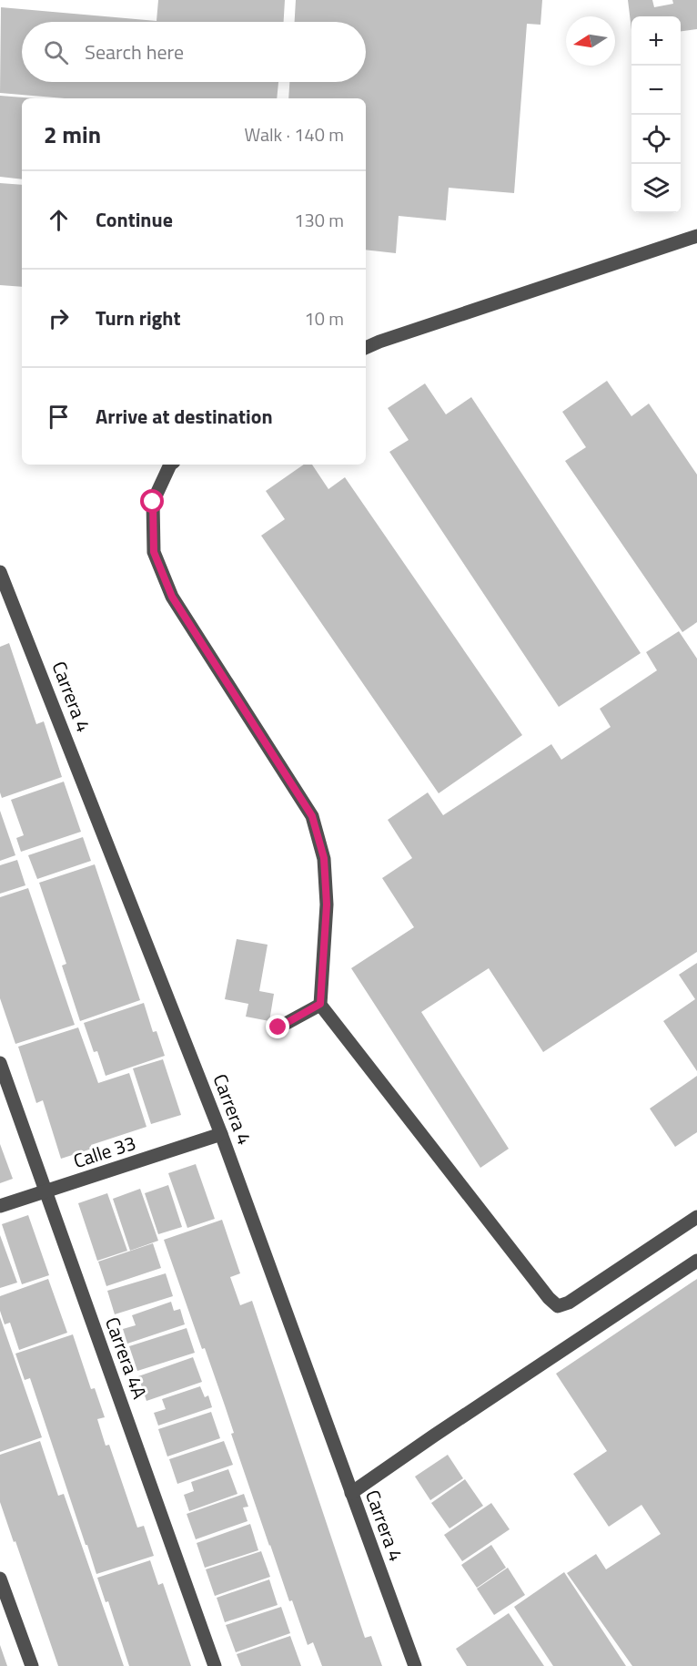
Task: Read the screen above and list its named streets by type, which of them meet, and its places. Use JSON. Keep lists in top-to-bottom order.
{
  "streets": {
    "street": ["Carrera 4", "Calle 33", "Carrera 4A"]
  },
  "crossings": [
    ["Carrera 4", "Calle 33"],
    ["Calle 33", "Carrera 4A"]
  ],
  "north": "left",
  "page": {
    "map_buttons": ["+", "−"],
    "search": "Search here",
    "heading": ["2 min", "Walk · 140 m"],
    "list": [
      ["Continue", "130 m"],
      ["Turn right", "10 m"],
      "Arrive at destination"
    ]
  }
}
